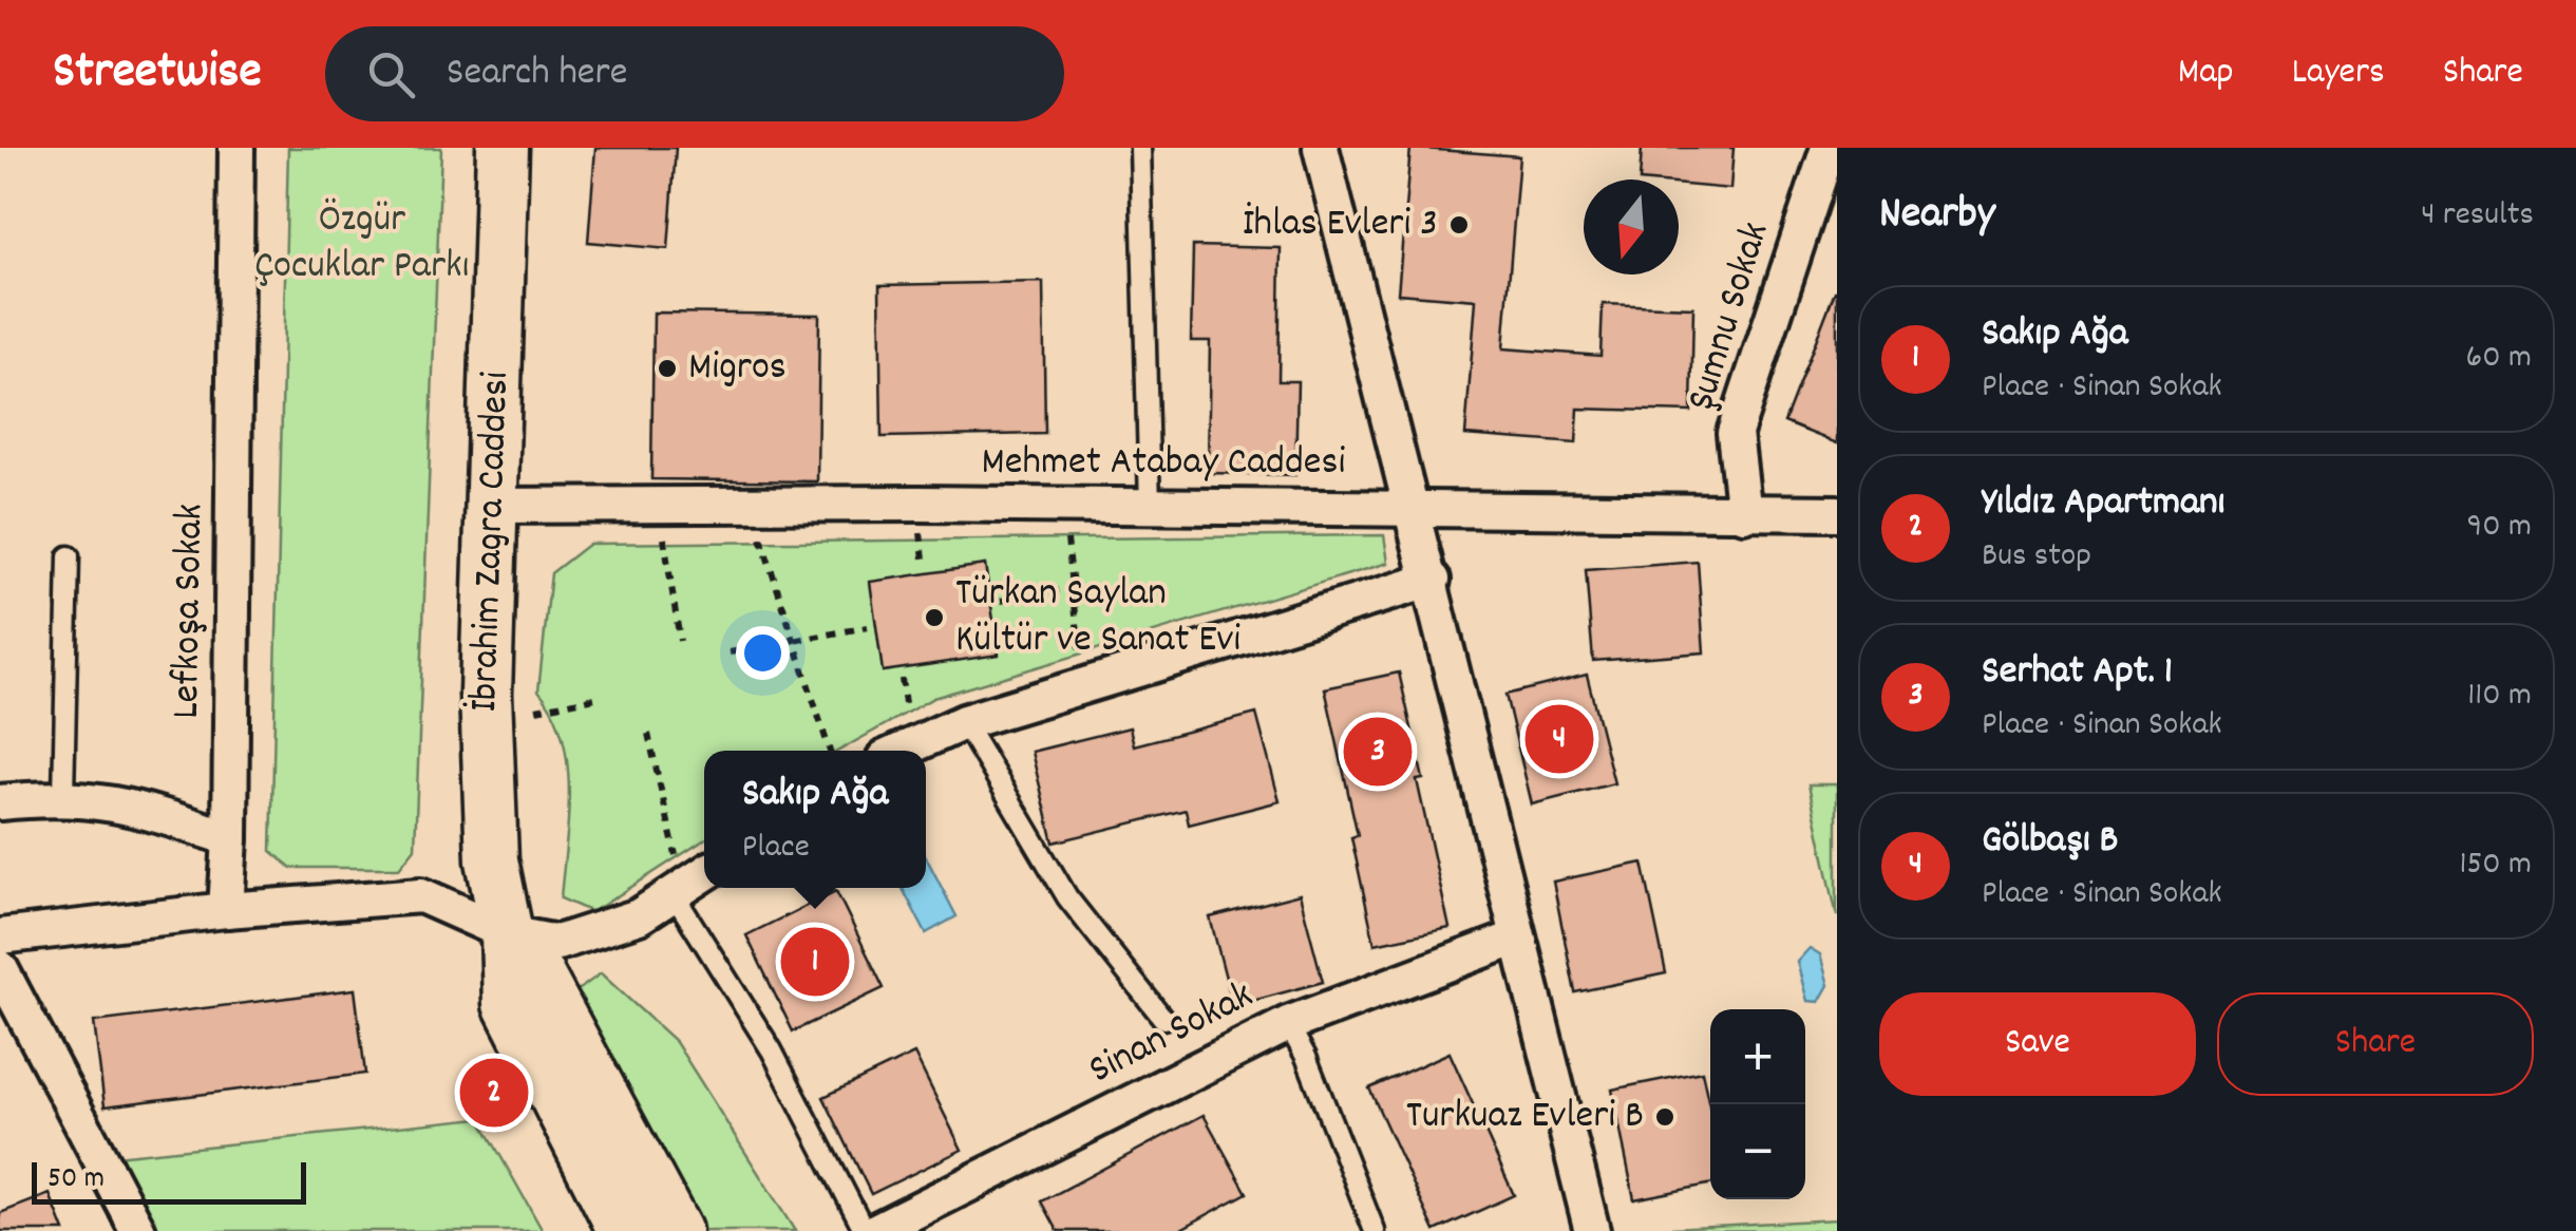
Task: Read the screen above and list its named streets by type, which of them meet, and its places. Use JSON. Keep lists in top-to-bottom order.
{
  "streets": {
    "main road": ["İbrahim Zagra Caddesi"],
    "street": [
      "Şumnu Sokak",
      "Mehmet Atabay Caddesi",
      "Lefkoşa Sokak",
      "Sinan Sokak"
    ]
  },
  "crossings": [
    ["Şumnu Sokak", "Mehmet Atabay Caddesi"],
    ["Mehmet Atabay Caddesi", "İbrahim Zagra Caddesi"]
  ],
  "parks": ["Özgür Çocuklar Parkı"],
  "places": [
    "İhlas Evleri 3",
    "Migros",
    "Türkan Saylan Kültür ve Sanat Evi",
    "Turkuaz Evleri B"
  ],
  "scale_bar": "50 m",
  "north": "bottom",
  "page": {
    "header": "Streetwise",
    "search": "Search here",
    "nav": ["Map", "Layers", "Share"],
    "heading": ["Nearby", "4 results"],
    "list": [
      {
        "mark": "1",
        "name": "Sakıp Ağa",
        "note": "Place · Sinan Sokak",
        "value": "60 m"
      },
      {
        "mark": "2",
        "name": "Yıldız Apartmanı",
        "note": "Bus stop",
        "value": "90 m"
      },
      {
        "mark": "3",
        "name": "Serhat Apt. 1",
        "note": "Place · Sinan Sokak",
        "value": "110 m"
      },
      {
        "mark": "4",
        "name": "Gölbaşı B",
        "note": "Place · Sinan Sokak",
        "value": "150 m"
      }
    ],
    "pins": [
      "4",
      "3",
      "1",
      "2"
    ],
    "popup": ["Sakıp Ağa", "Place"],
    "buttons": ["Save", "Share"],
    "map_buttons": ["+", "−"],
    "scale": "50 m"
  }
}
